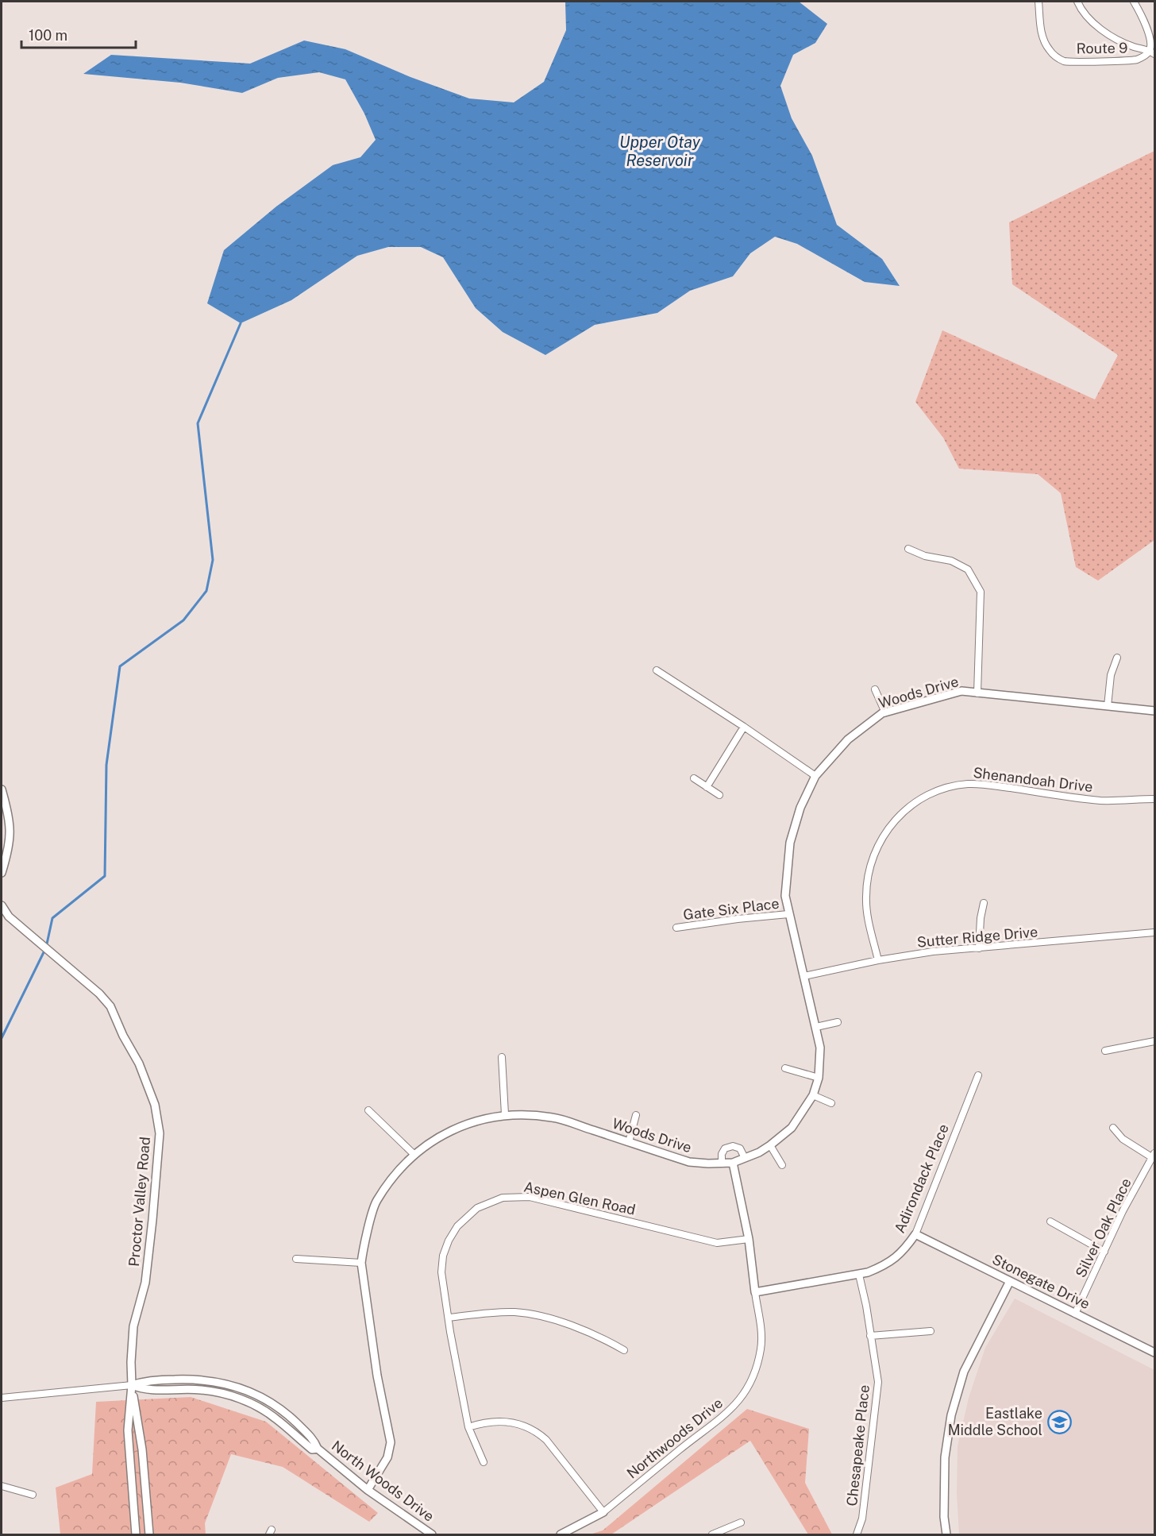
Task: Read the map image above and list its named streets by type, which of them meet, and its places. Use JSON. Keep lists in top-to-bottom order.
{
  "streets": {
    "street": [
      "Route 9",
      "Woods Drive",
      "Shenandoah Drive",
      "Gate Six Place",
      "Sutter Ridge Drive",
      "Adirondack Place",
      "Aspen Glen Road",
      "Proctor Valley Road",
      "Silver Oak Place",
      "Stonegate Drive",
      "Northwoods Drive",
      "Chesapeake Place",
      "North Woods Drive"
    ]
  },
  "crossings": [
    ["Woods Drive", "Gate Six Place"],
    ["Woods Drive", "Sutter Ridge Drive"],
    ["Woods Drive", "North Woods Drive"],
    ["Shenandoah Drive", "Sutter Ridge Drive"],
    ["Adirondack Place", "Stonegate Drive"],
    ["Adirondack Place", "Northwoods Drive"],
    ["Adirondack Place", "Chesapeake Place"],
    ["Proctor Valley Road", "North Woods Drive"],
    ["Silver Oak Place", "Stonegate Drive"]
  ],
  "water": ["Upper Otay Reservoir"],
  "places": {
    "school or university": ["Eastlake Middle School"]
  },
  "scale_bar": "100 m"
}
